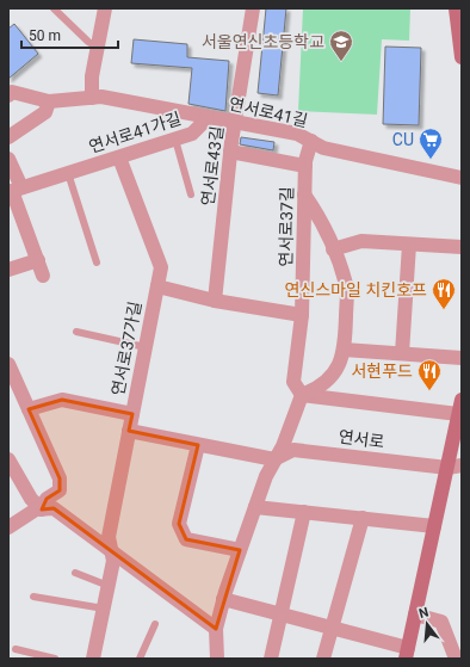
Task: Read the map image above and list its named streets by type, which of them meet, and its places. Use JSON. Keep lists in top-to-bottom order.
{
  "streets": {
    "street": [
      "연서로41길",
      "연서로41가길",
      "연서로43길",
      "연서로37길",
      "연서로37가길",
      "연서로"
    ]
  },
  "crossings": [
    ["연서로41길", "연서로41가길"],
    ["연서로41길", "연서로43길"],
    ["연서로41길", "연서로37길"],
    ["연서로41가길", "연서로37가길"]
  ],
  "places": {
    "school or university": ["서울연신초등학교"],
    "supermarket": ["CU"],
    "restaurant": ["연신스마일 치킨호프", "서현푸드"]
  },
  "scale_bar": "50 m",
  "north": "top"
}
